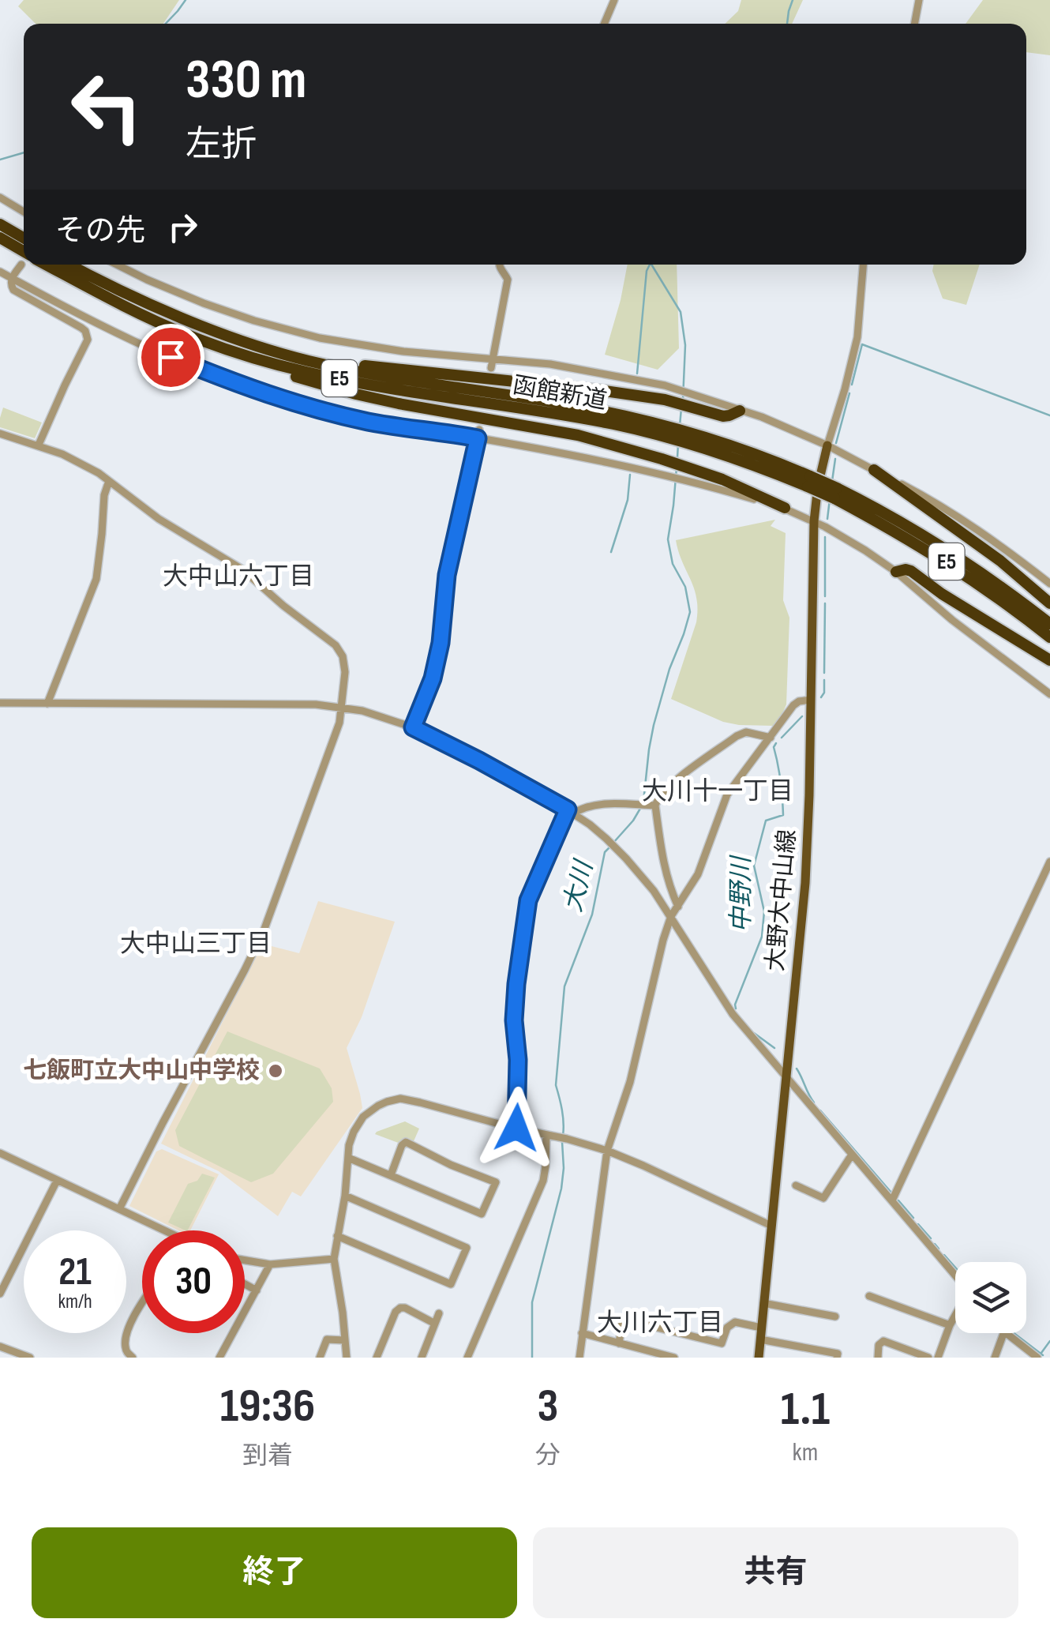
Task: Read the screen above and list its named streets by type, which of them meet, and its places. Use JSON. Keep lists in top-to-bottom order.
{
  "streets": {
    "highway": ["E5", "函館新道"],
    "main road": ["大野大中山線"]
  },
  "districts": [
    "大中山六丁目",
    "大川十一丁目",
    "大中山三丁目",
    "大川六丁目"
  ],
  "water": ["大川", "中野川"],
  "places": ["七飯町立大中山中学校"],
  "page": {
    "turn": ["330 m", "左折"],
    "then": "その先",
    "speed": "21 km/h",
    "limit": "30",
    "eta": [
      "19:36",
      "到着",
      "3",
      "分",
      "1.1",
      "km"
    ],
    "buttons": ["終了", "共有"]
  }
}
